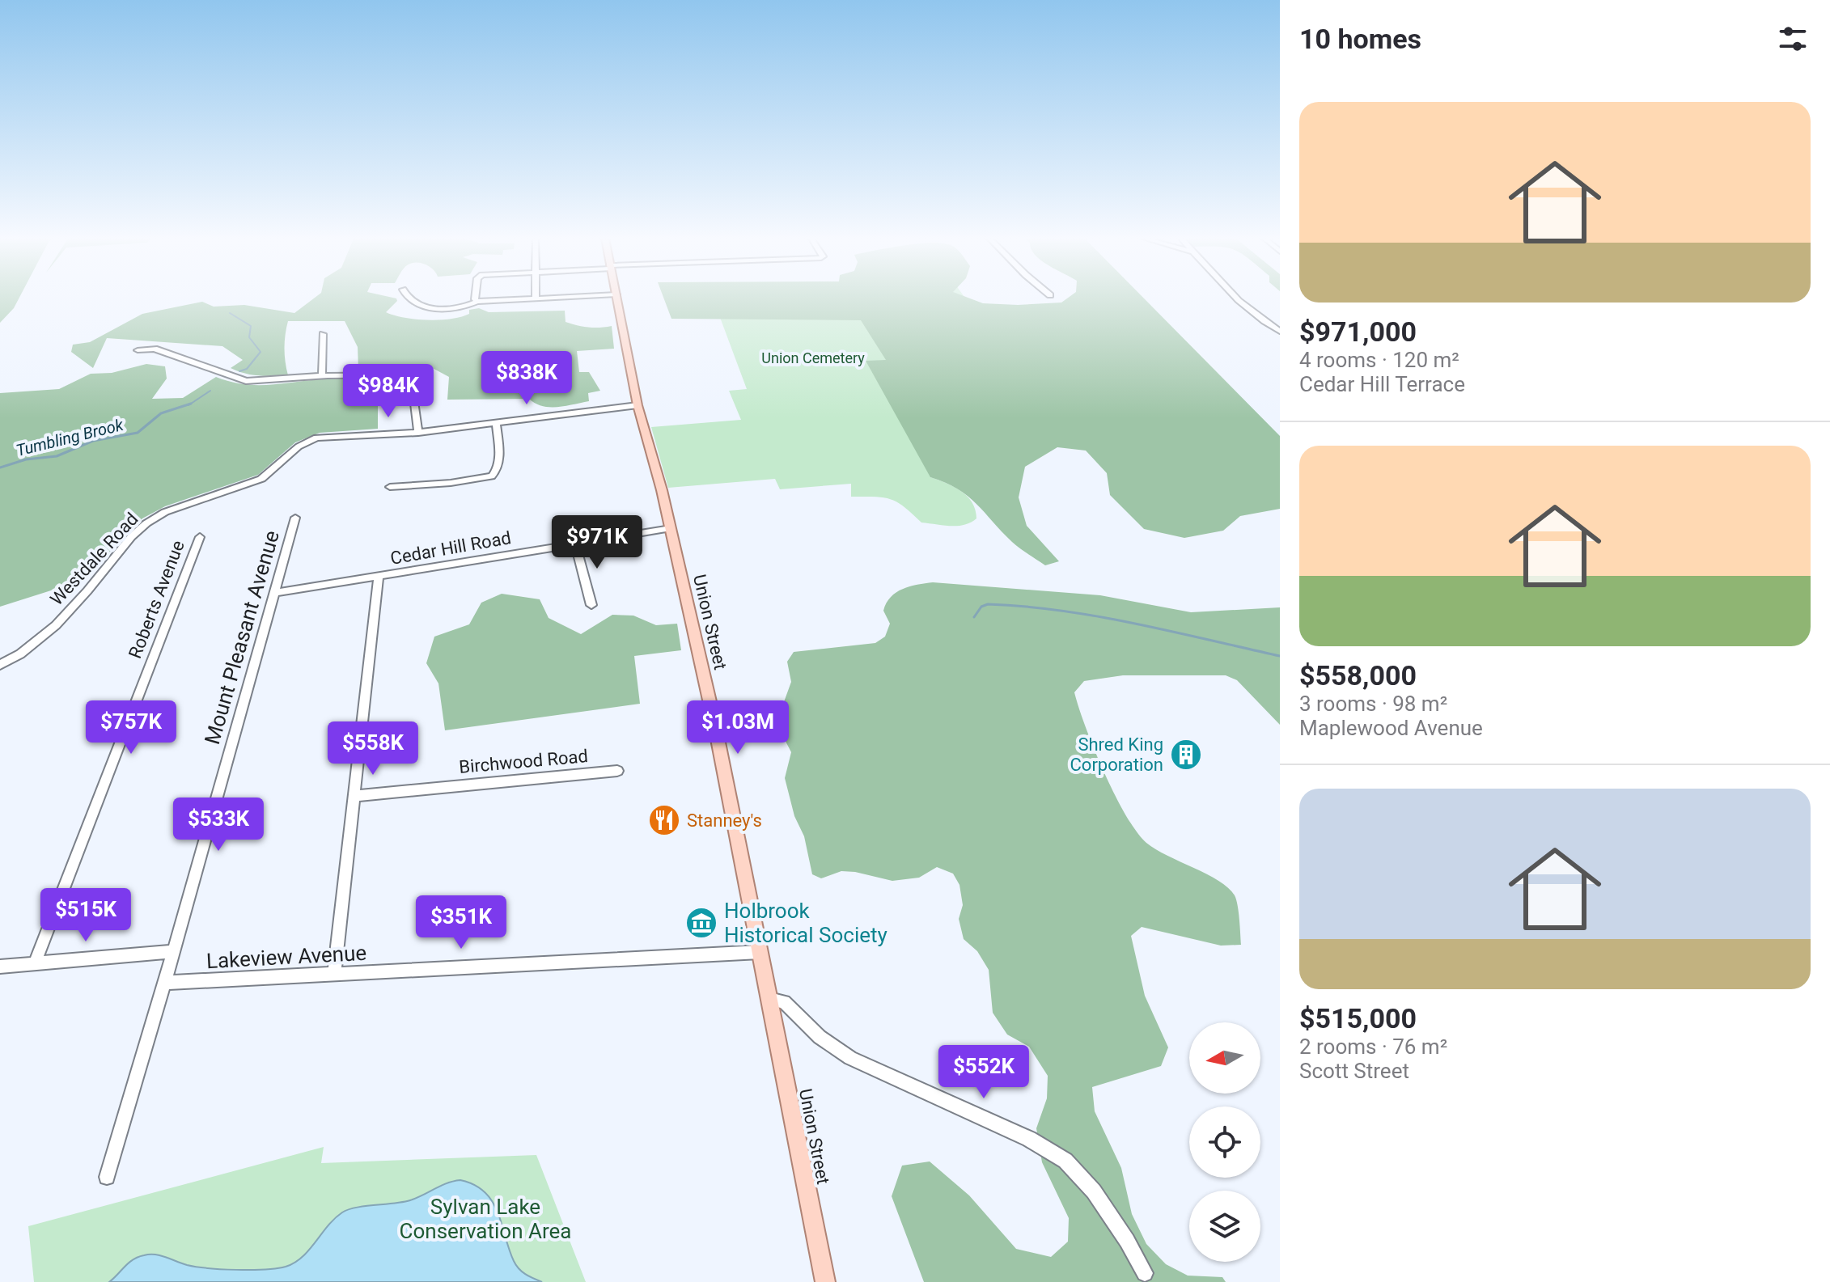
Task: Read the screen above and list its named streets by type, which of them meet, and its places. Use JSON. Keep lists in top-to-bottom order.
{
  "streets": {
    "main road": ["Union Street"],
    "street": [
      "Cedar Hill Road",
      "Westdale Road",
      "Roberts Avenue",
      "Mount Pleasant Avenue",
      "Birchwood Road",
      "Lakeview Avenue"
    ]
  },
  "crossings": [
    ["Cedar Hill Road", "Union Street"],
    ["Cedar Hill Road", "Mount Pleasant Avenue"],
    ["Westdale Road", "Union Street"],
    ["Union Street", "Lakeview Avenue"],
    ["Mount Pleasant Avenue", "Lakeview Avenue"]
  ],
  "water": ["Tumbling Brook"],
  "parks": ["Union Cemetery", "Sylvan Lake Conservation Area"],
  "places": {
    "building": ["Shred King Corporation"],
    "restaurant": ["Stanney's"],
    "museum": ["Holbrook Historical Society"]
  },
  "north": "left",
  "page": {
    "heading": "10 homes",
    "list": [
      {
        "name": "$971,000",
        "note": "4 rooms · 120 m² · Cedar Hill Terrace"
      },
      {
        "name": "$558,000",
        "note": "3 rooms · 98 m² · Maplewood Avenue"
      },
      {
        "name": "$515,000",
        "note": "2 rooms · 76 m² · Scott Street"
      }
    ],
    "price": [
      "$838K",
      "$984K",
      "$971K",
      "$757K",
      "$1.03M",
      "$558K",
      "$533K",
      "$515K",
      "$351K",
      "$552K"
    ]
  }
}
